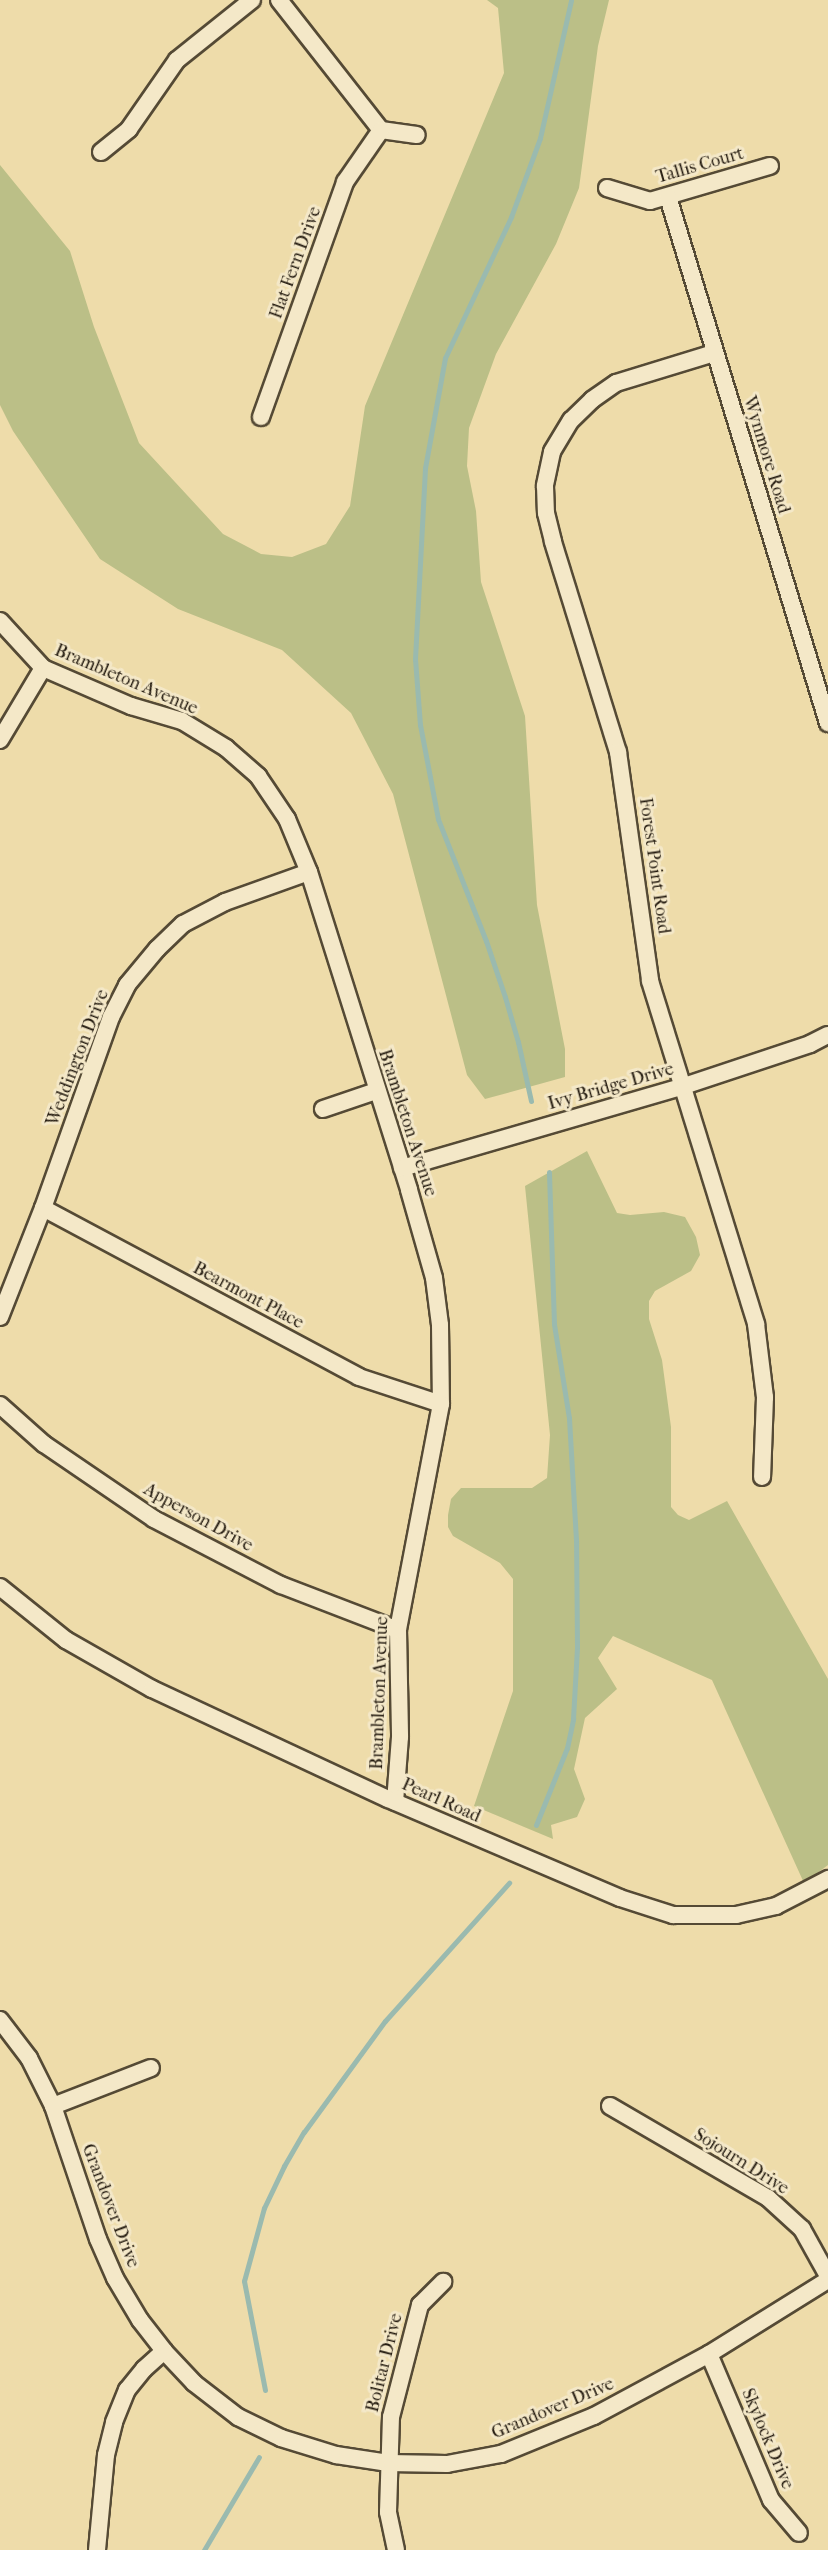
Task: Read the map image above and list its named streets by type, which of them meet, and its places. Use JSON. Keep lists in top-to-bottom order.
{
  "streets": {
    "street": [
      "Tallis Court",
      "Flat Fern Drive",
      "Wynmore Road",
      "Brambleton Avenue",
      "Forest Point Road",
      "Weddington Drive",
      "Ivy Bridge Drive",
      "Bearmont Place",
      "Apperson Drive",
      "Pearl Road",
      "Sojourn Drive",
      "Grandover Drive",
      "Bolitar Drive",
      "Skylock Drive"
    ]
  },
  "crossings": [
    ["Tallis Court", "Wynmore Road"],
    ["Wynmore Road", "Forest Point Road"],
    ["Brambleton Avenue", "Weddington Drive"],
    ["Brambleton Avenue", "Ivy Bridge Drive"],
    ["Brambleton Avenue", "Bearmont Place"],
    ["Brambleton Avenue", "Apperson Drive"],
    ["Brambleton Avenue", "Pearl Road"],
    ["Forest Point Road", "Ivy Bridge Drive"],
    ["Weddington Drive", "Bearmont Place"],
    ["Sojourn Drive", "Grandover Drive"],
    ["Grandover Drive", "Bolitar Drive"],
    ["Grandover Drive", "Skylock Drive"]
  ]
}
